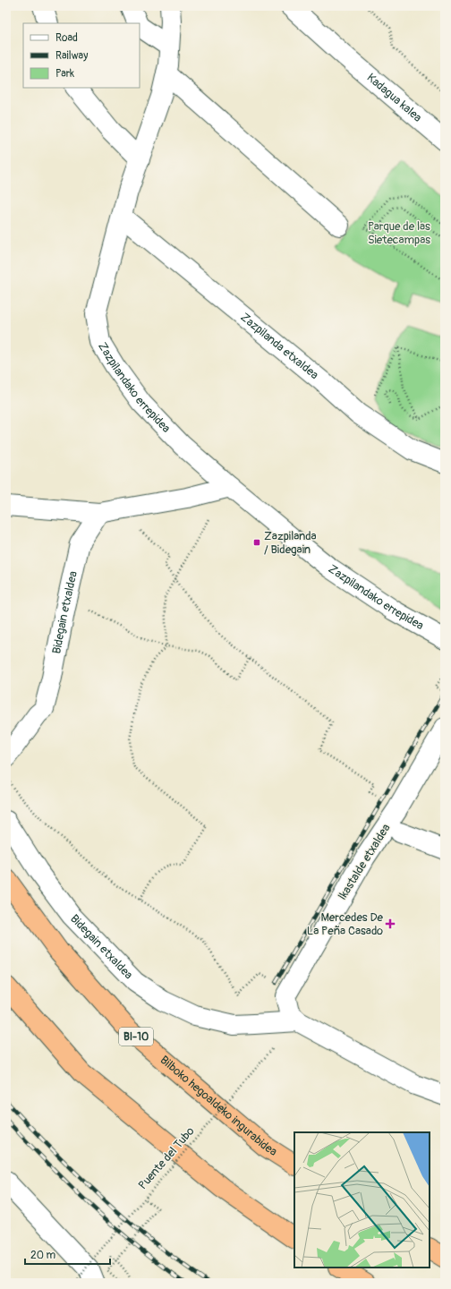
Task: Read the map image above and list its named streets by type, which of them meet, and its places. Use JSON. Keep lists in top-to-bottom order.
{
  "streets": {
    "highway": ["BI-10", "Bilboko hegoaldeko ingurabidea"],
    "street": [
      "Kadagua kalea",
      "Zazpilanda etxaldea",
      "Zazpilandako errepidea",
      "Bidegain etxaldea",
      "Ikastalde etxaldea"
    ],
    "path": ["Puente del Tubo"]
  },
  "crossings": [
    ["Zazpilanda etxaldea", "Zazpilandako errepidea"],
    ["Bidegain etxaldea", "Ikastalde etxaldea"]
  ],
  "parks": ["Parque de las Sietecampas"],
  "places": {
    "transit": ["Zazpilanda / Bidegain"],
    "health": ["Mercedes De La Peña Casado"]
  },
  "legend": ["Road", "Railway", "Park"],
  "scale_bar": "20 m"
}
